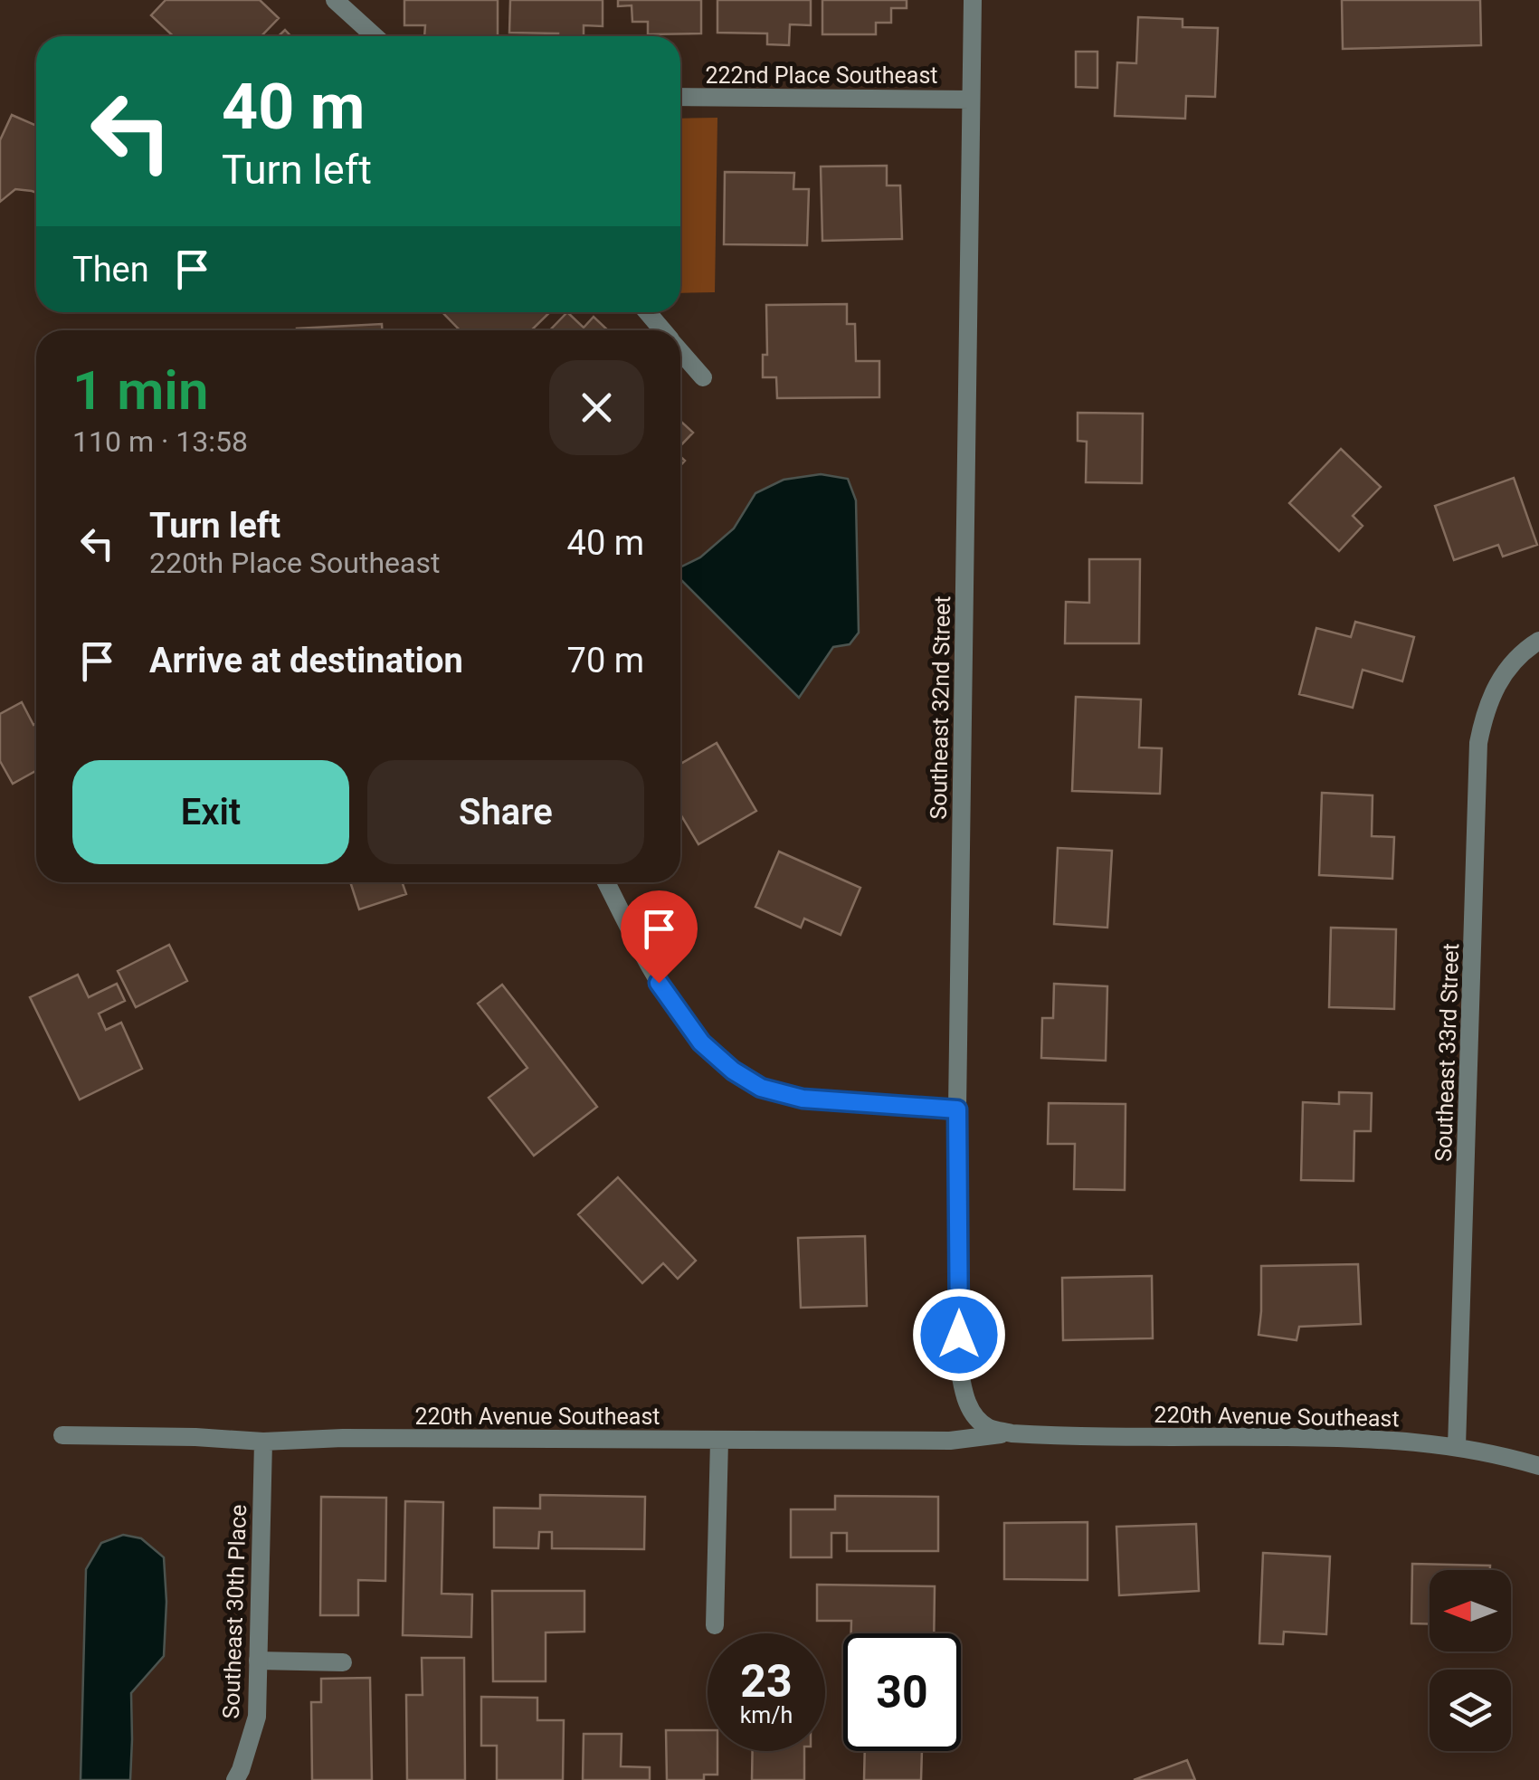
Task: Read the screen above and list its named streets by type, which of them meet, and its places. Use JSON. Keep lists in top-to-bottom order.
{
  "streets": {
    "street": [
      "222nd Place Southeast",
      "Southeast 32nd Street",
      "Southeast 33rd Street",
      "220th Avenue Southeast",
      "Southeast 30th Place"
    ]
  },
  "crossings": [
    ["222nd Place Southeast", "Southeast 32nd Street"],
    ["Southeast 32nd Street", "220th Avenue Southeast"],
    ["Southeast 33rd Street", "220th Avenue Southeast"],
    ["220th Avenue Southeast", "Southeast 30th Place"]
  ],
  "north": "left",
  "page": {
    "turn": ["40 m", "Turn left"],
    "then": "Then",
    "heading": ["1 min", "110 m · 13:58"],
    "list": [
      {
        "name": "Turn left",
        "note": "220th Place Southeast",
        "value": "40 m"
      },
      {
        "name": "Arrive at destination",
        "value": "70 m"
      }
    ],
    "buttons": ["Exit", "Share"],
    "speed": "23 km/h",
    "limit": "30"
  }
}
